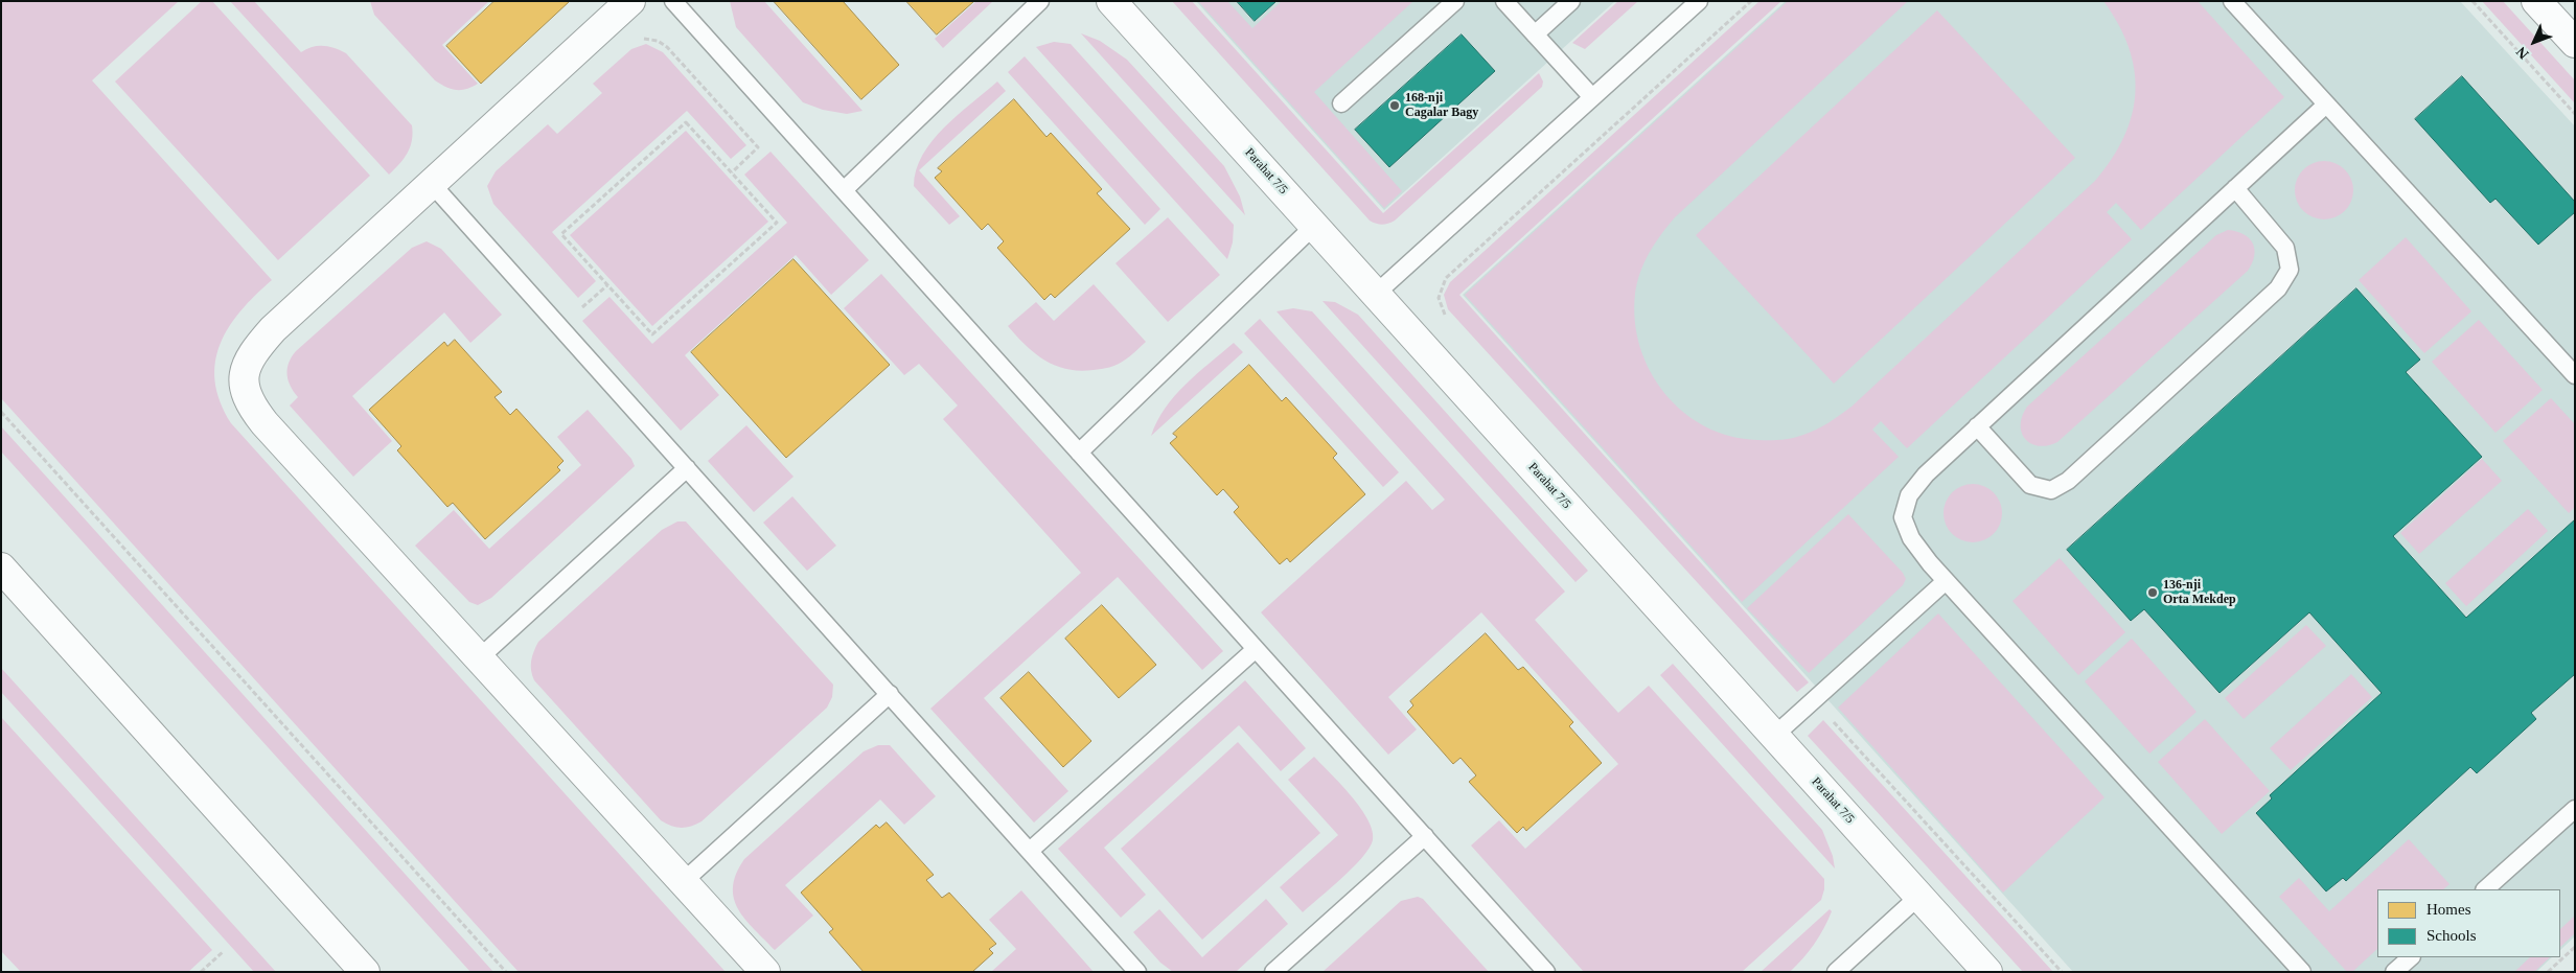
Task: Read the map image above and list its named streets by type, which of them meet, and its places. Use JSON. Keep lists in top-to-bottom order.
{
  "streets": {
    "street": ["Parahat 7/5"]
  },
  "places": ["168-nji Cagalar Bagy", "136-nji Orta Mekdep"],
  "legend": ["Homes", "Schools"],
  "north": "bottom left"
}
